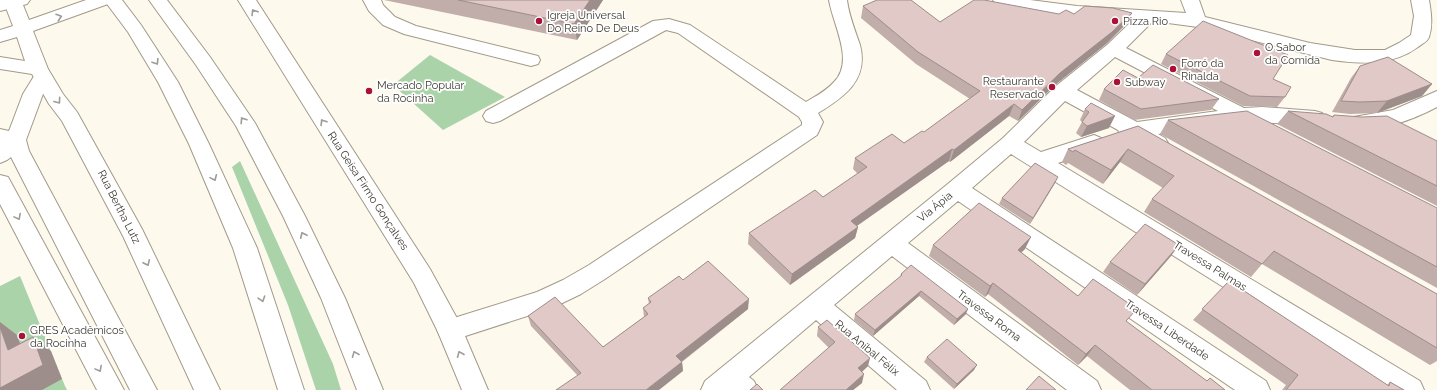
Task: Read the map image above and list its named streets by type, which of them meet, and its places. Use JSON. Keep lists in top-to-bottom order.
{
  "streets": {
    "main road": [
      "Rua Geísa Firmo Gonçalves",
      "Rua Bertha Lutz",
      "Via Ápia",
      "Travessa Palmas",
      "Travessa Roma",
      "Travessa Liberdade",
      "Rua Aníbal Félix"
    ]
  },
  "crossings": [
    ["Via Ápia", "Travessa Palmas"],
    ["Via Ápia", "Travessa Roma"],
    ["Via Ápia", "Travessa Liberdade"],
    ["Via Ápia", "Rua Aníbal Félix"]
  ],
  "places": [
    "Igreja Universal Do Reino De Deus",
    "Pizza Rio",
    "O Sabor da Comida",
    "Forró da Rinalda",
    "Subway",
    "Restaurante Reservado",
    "Mercado Popular da Rocinha",
    "GRES Acadêmicos da Rocinha"
  ]
}
